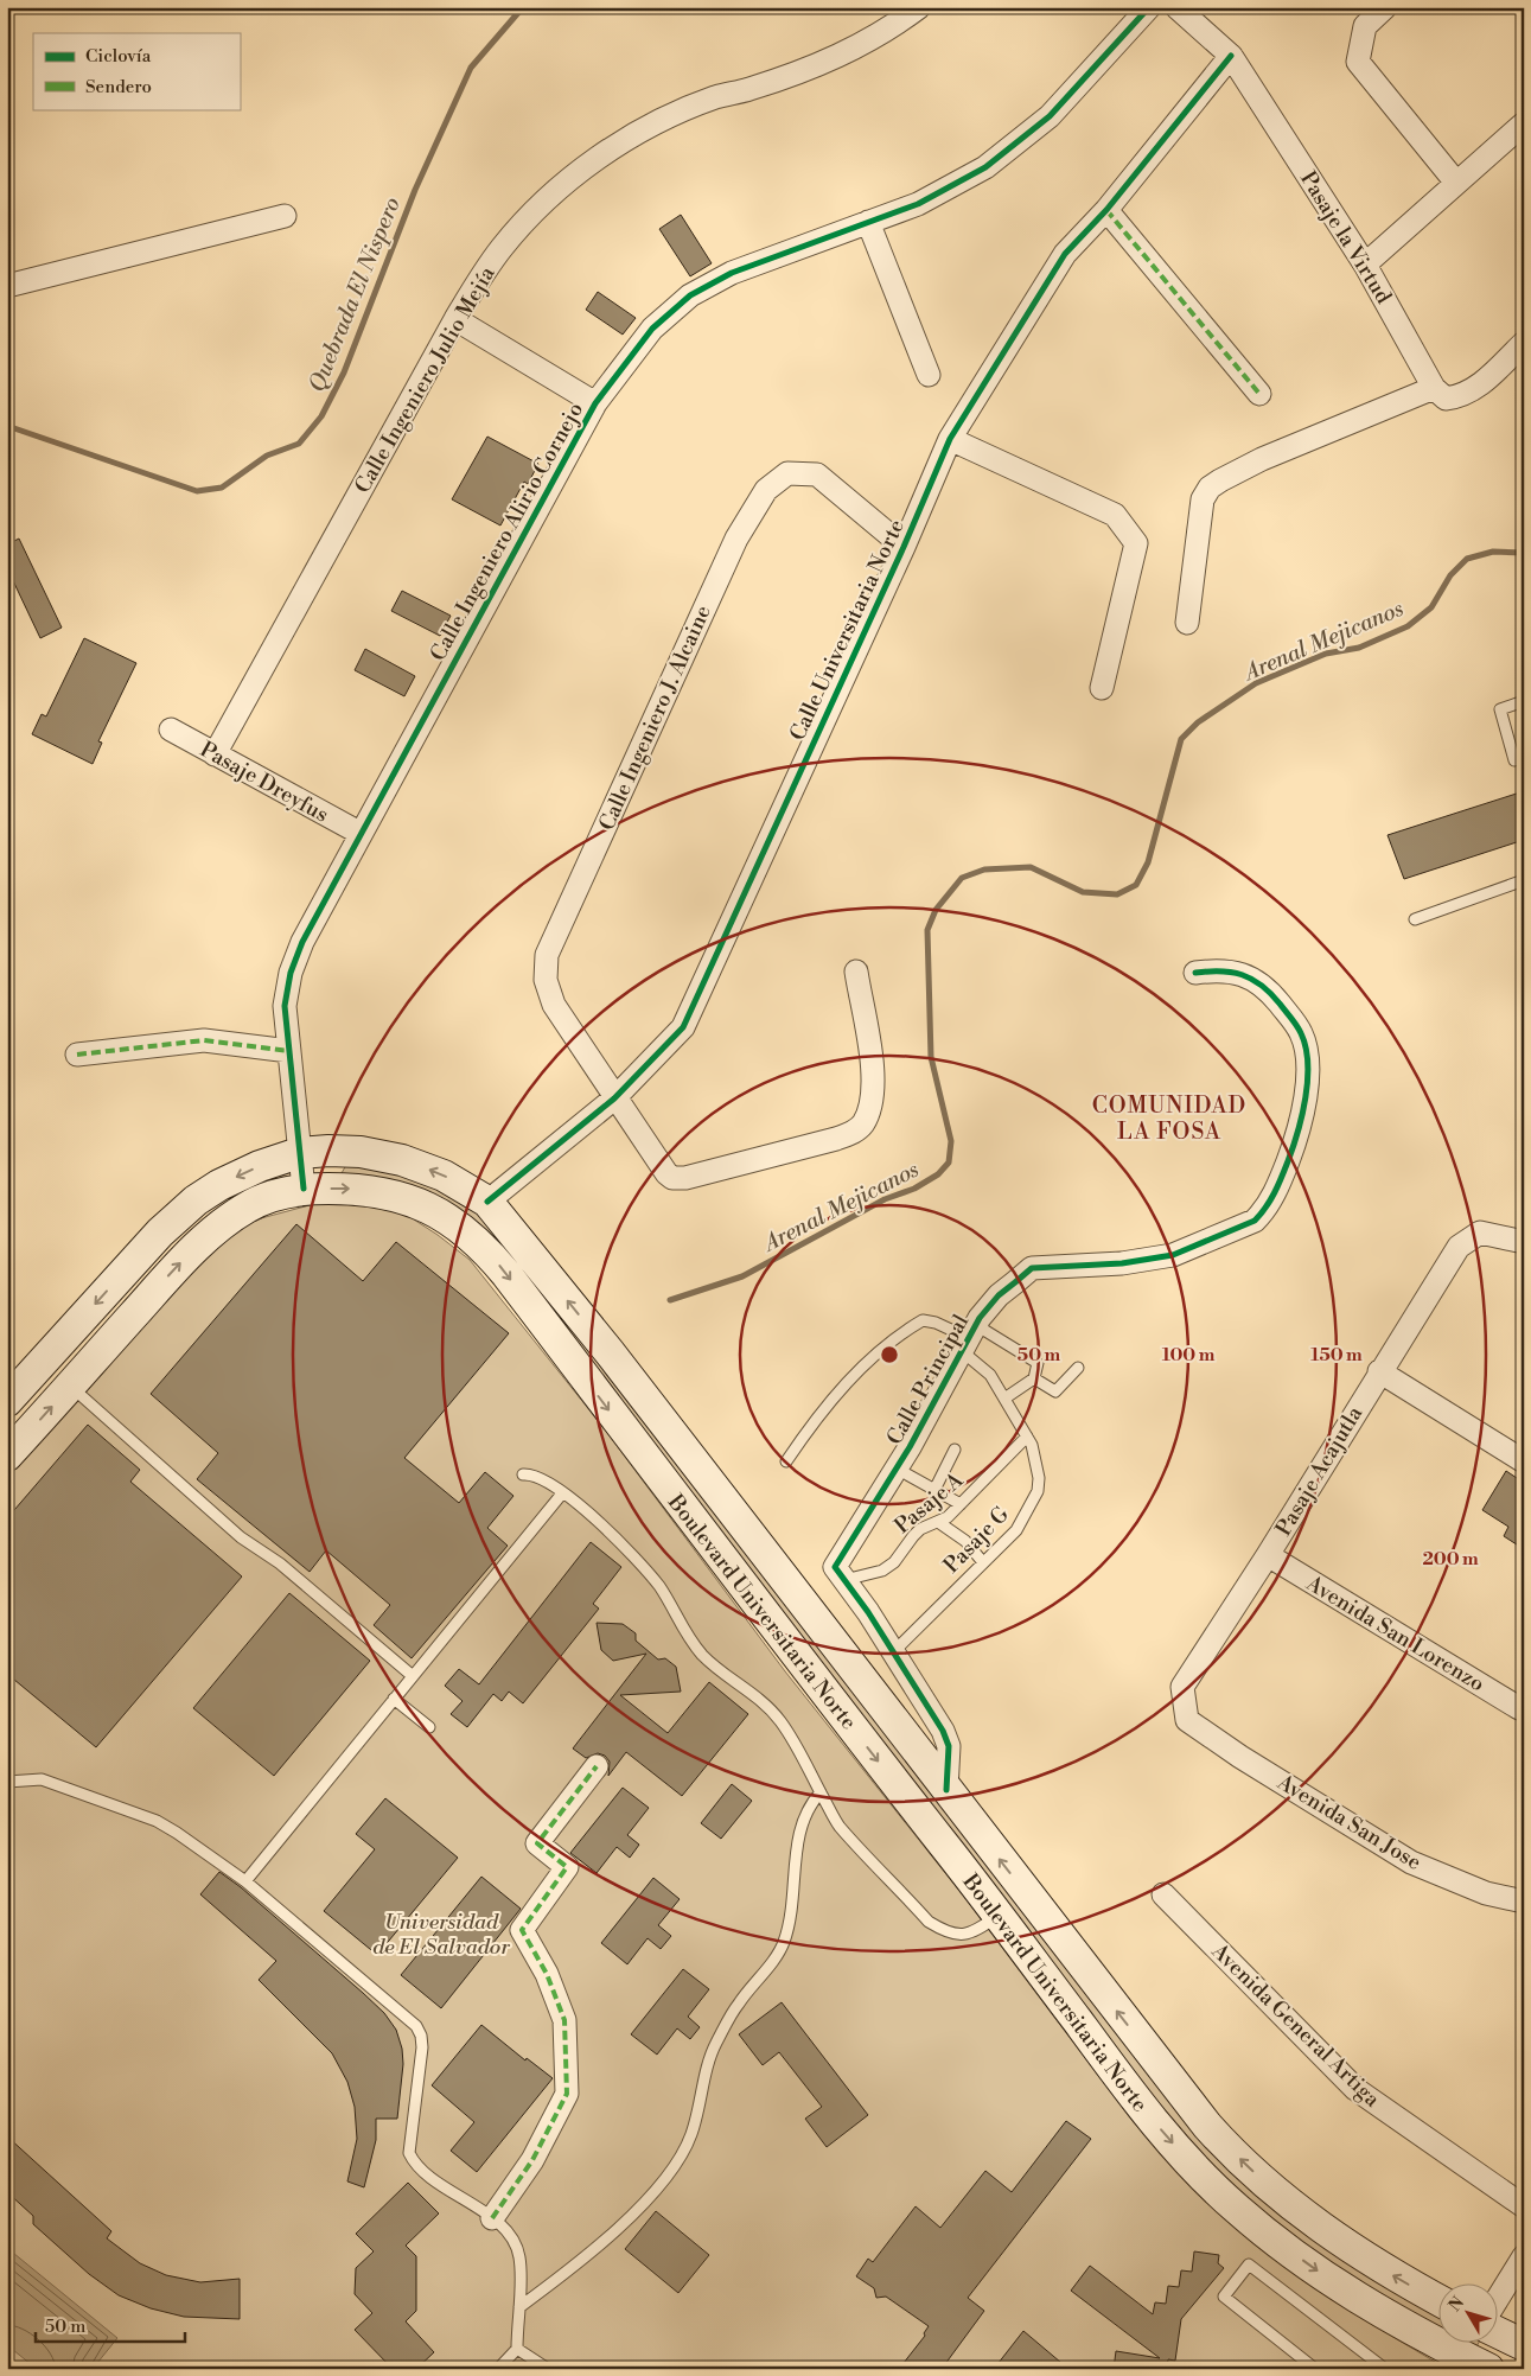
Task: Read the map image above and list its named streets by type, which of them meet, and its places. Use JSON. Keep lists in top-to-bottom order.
{
  "streets": {
    "main road": ["Boulevard Universitaria Norte"],
    "street": [
      "Pasaje la Virtud",
      "Calle Ingeniero Julio Mejía",
      "Calle Ingeniero Alirio Cornejo",
      "Calle Universitaria Norte",
      "Calle Ingeniero J. Alcaine",
      "Pasaje Dreyfus",
      "Calle Principal",
      "Pasaje Acajutla",
      "Avenida San Lorenzo",
      "Avenida San Jose",
      "Avenida General Artiga"
    ],
    "lane": ["Pasaje A", "Pasaje G"]
  },
  "crossings": [
    ["Pasaje la Virtud", "Calle Universitaria Norte"],
    ["Calle Ingeniero Julio Mejía", "Pasaje Dreyfus"],
    ["Calle Ingeniero Alirio Cornejo", "Pasaje Dreyfus"],
    ["Calle Ingeniero Alirio Cornejo", "Boulevard Universitaria Norte"],
    ["Calle Universitaria Norte", "Calle Ingeniero J. Alcaine"],
    ["Calle Universitaria Norte", "Boulevard Universitaria Norte"],
    ["Calle Principal", "Pasaje A"],
    ["Calle Principal", "Pasaje G"],
    ["Pasaje Acajutla", "Avenida San Lorenzo"],
    ["Pasaje Acajutla", "Avenida San Jose"],
    ["Pasaje A", "Pasaje G"]
  ],
  "districts": ["COMUNIDAD LA FOSA"],
  "water": ["Quebrada El Nispero", "Arenal Mejicanos"],
  "parks": ["Universidad de El Salvador"],
  "legend": ["Ciclovía", "Sendero"],
  "scale_bar": "50 m",
  "north": "top left",
  "rings": [
    "50 m",
    "100 m",
    "150 m",
    "200 m"
  ]
}
